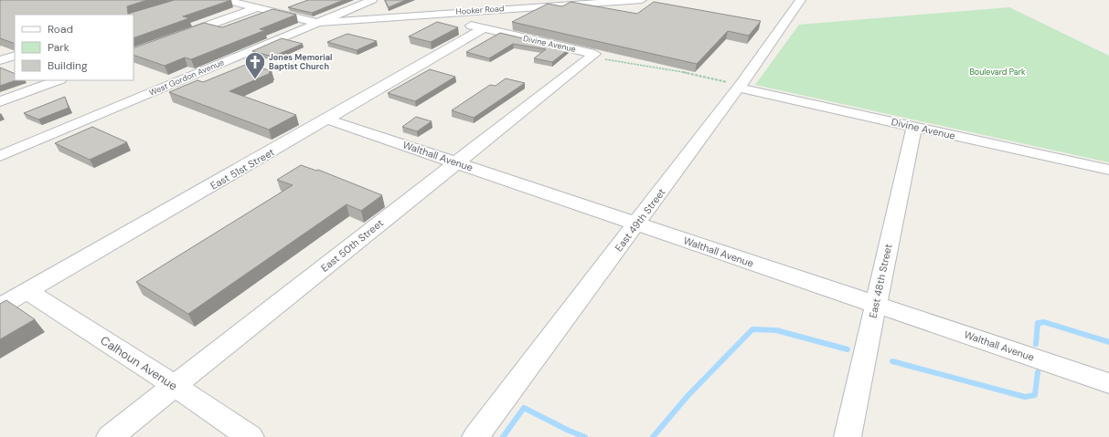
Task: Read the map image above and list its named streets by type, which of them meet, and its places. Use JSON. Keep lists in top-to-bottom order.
{
  "streets": {
    "street": [
      "Hooker Road",
      "Divine Avenue",
      "West Gordon Avenue",
      "Walthall Avenue",
      "East 51st Street",
      "East 49th Street",
      "East 50th Street",
      "East 48th Street",
      "Calhoun Avenue"
    ]
  },
  "crossings": [
    ["Hooker Road", "Divine Avenue"],
    ["Hooker Road", "West Gordon Avenue"],
    ["Divine Avenue", "East 51st Street"],
    ["Divine Avenue", "East 49th Street"],
    ["Divine Avenue", "East 50th Street"],
    ["Divine Avenue", "East 48th Street"],
    ["Walthall Avenue", "East 51st Street"],
    ["Walthall Avenue", "East 49th Street"],
    ["Walthall Avenue", "East 50th Street"],
    ["Walthall Avenue", "East 48th Street"],
    ["East 51st Street", "Calhoun Avenue"],
    ["East 50th Street", "Calhoun Avenue"]
  ],
  "parks": ["Boulevard Park"],
  "places": {
    "church": ["Jones Memorial Baptist Church"]
  },
  "legend": ["Road", "Park", "Building"]
}
